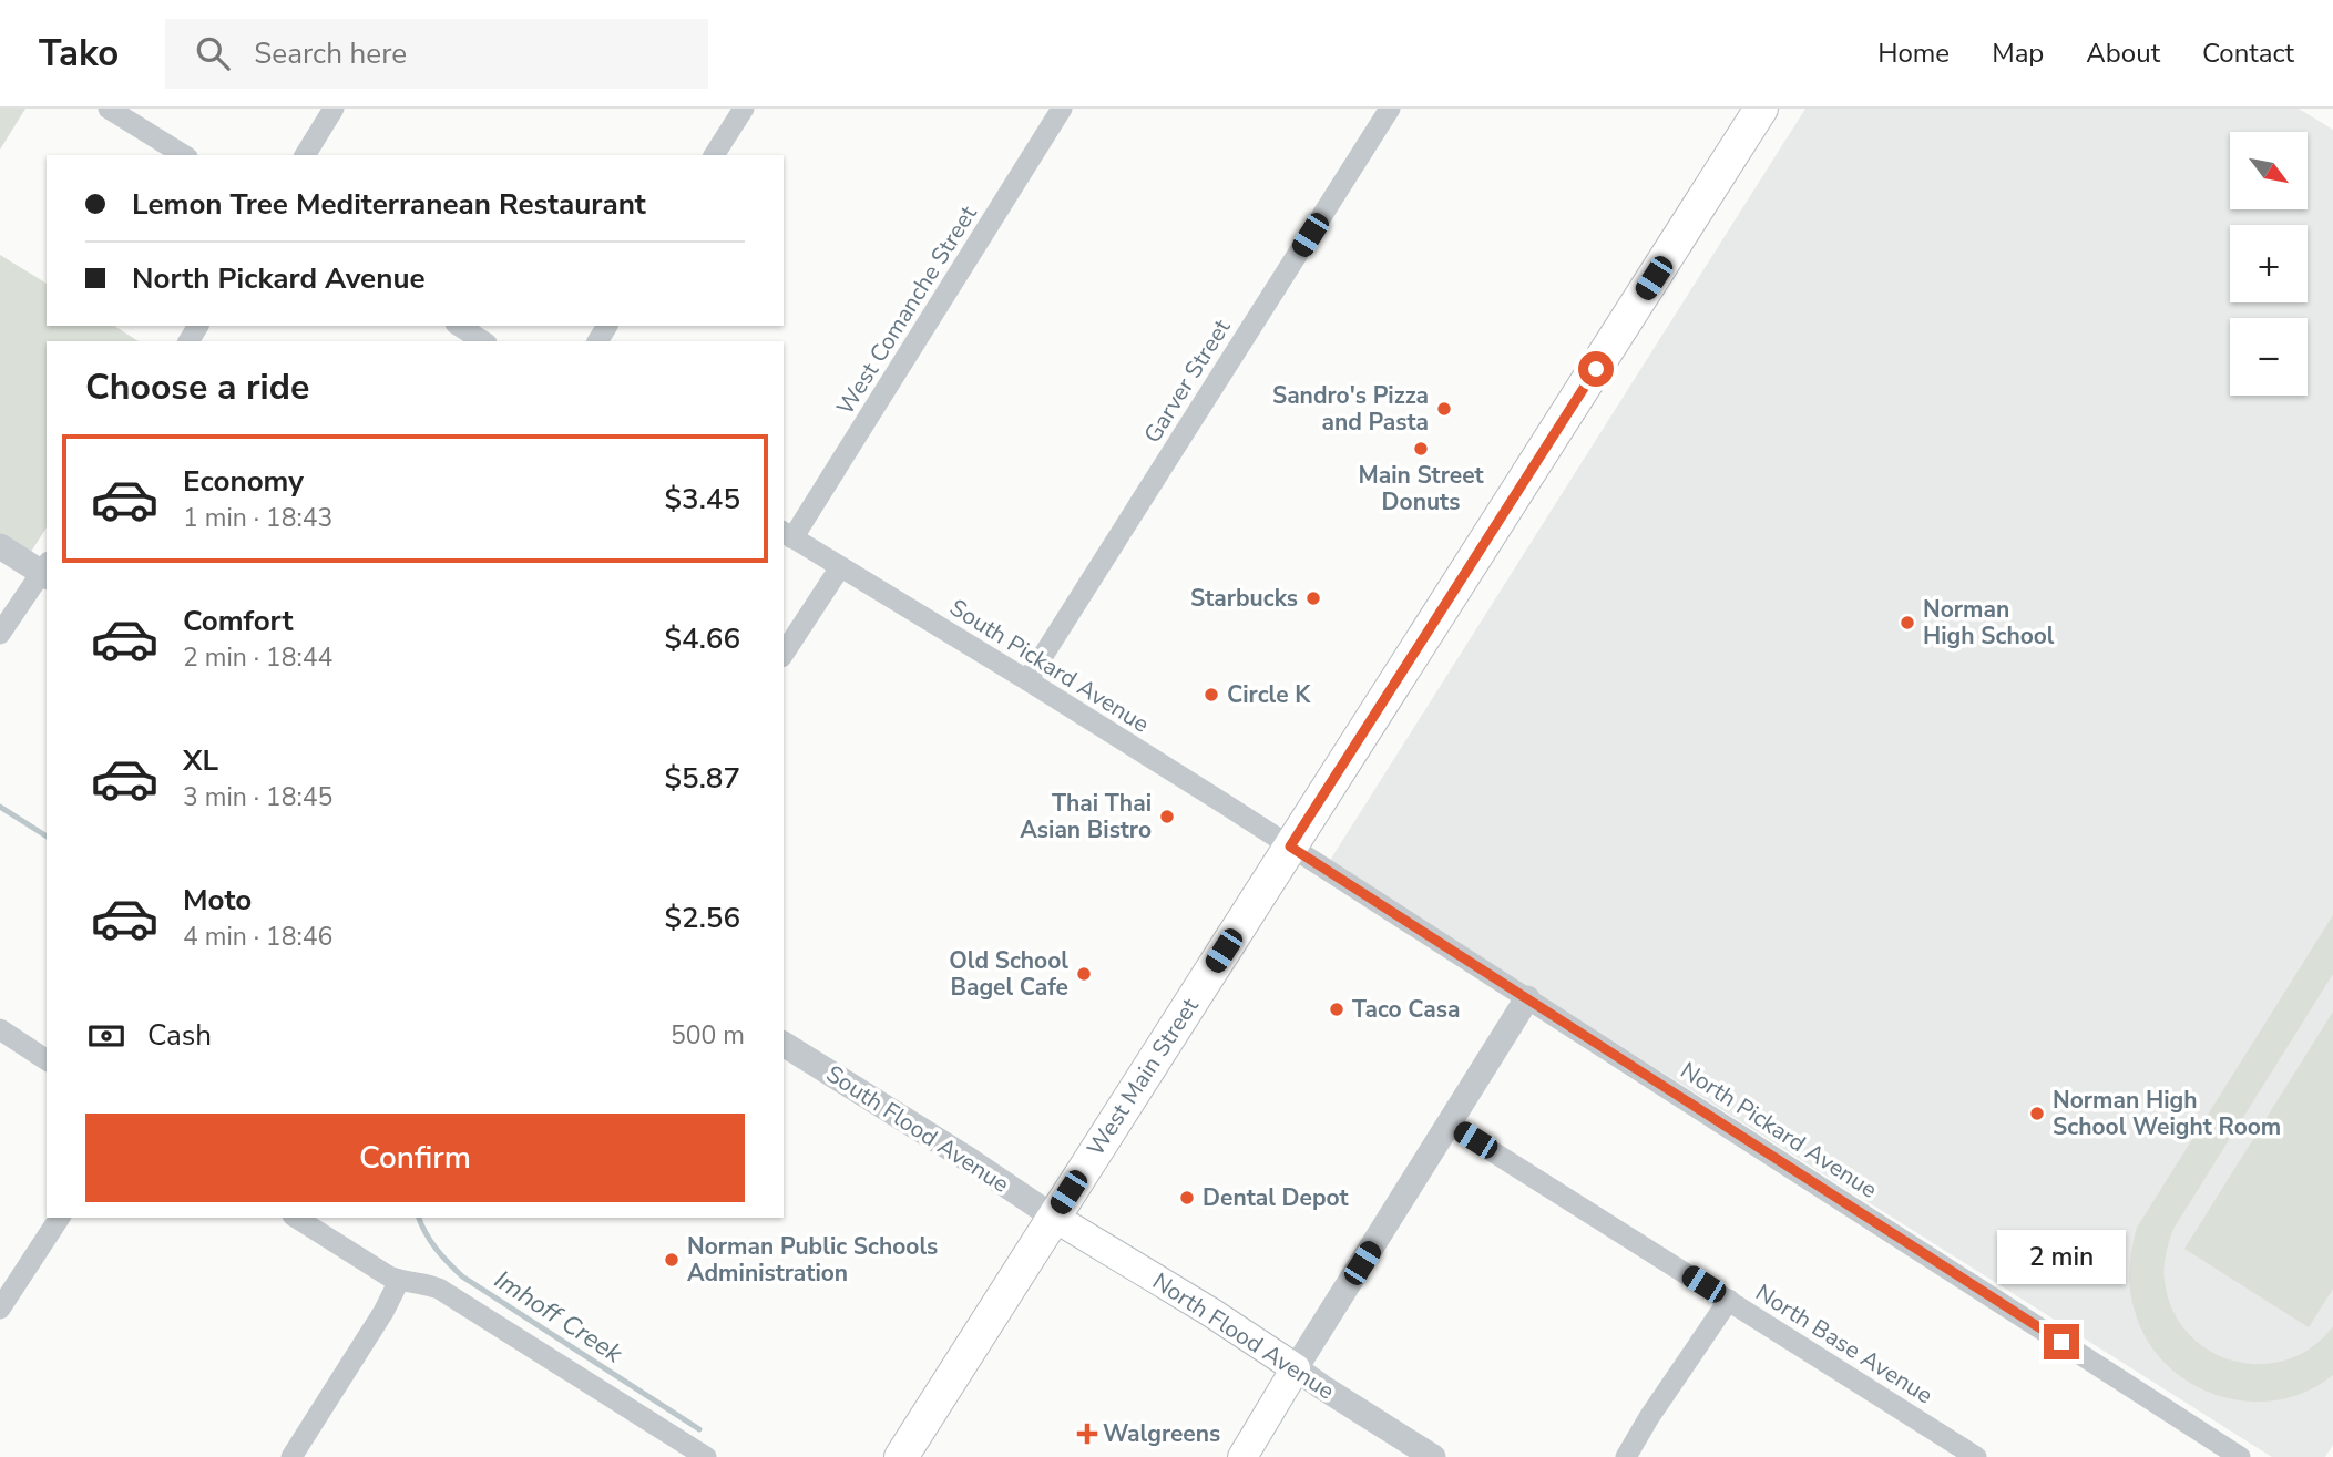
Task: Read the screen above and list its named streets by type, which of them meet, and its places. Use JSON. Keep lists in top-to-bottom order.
{
  "streets": {
    "main road": ["West Main Street", "North Flood Avenue"],
    "street": [
      "West Comanche Street",
      "Garver Street",
      "South Pickard Avenue",
      "South Flood Avenue",
      "North Pickard Avenue",
      "North Base Avenue"
    ]
  },
  "crossings": [
    ["West Comanche Street", "South Pickard Avenue"],
    ["Garver Street", "South Pickard Avenue"],
    ["South Pickard Avenue", "West Main Street"],
    ["South Pickard Avenue", "North Pickard Avenue"],
    ["West Main Street", "South Flood Avenue"],
    ["West Main Street", "North Pickard Avenue"],
    ["West Main Street", "North Flood Avenue"],
    ["South Flood Avenue", "North Flood Avenue"]
  ],
  "water": ["Imhoff Creek"],
  "places": {
    "other": [
      "Sandro's Pizza and Pasta",
      "Main Street Donuts",
      "Starbucks",
      "Norman High School",
      "Circle K",
      "Thai Thai Asian Bistro",
      "Old School Bagel Cafe",
      "Taco Casa",
      "Norman High School Weight Room",
      "Dental Depot",
      "Norman Public Schools Administration"
    ],
    "health": ["Walgreens"]
  },
  "north": "bottom right",
  "page": {
    "header": "Tako",
    "search": "Search here",
    "nav": [
      "Home",
      "Map",
      "About",
      "Contact"
    ],
    "map_buttons": ["+", "−"],
    "banner": ["Lemon Tree Mediterranean Restaurant", "North Pickard Avenue"],
    "heading": "Choose a ride",
    "list": [
      {
        "name": "Economy",
        "note": "1 min · 18:43",
        "value": "$3.45"
      },
      {
        "name": "Comfort",
        "note": "2 min · 18:44",
        "value": "$4.66"
      },
      {
        "name": "XL",
        "note": "3 min · 18:45",
        "value": "$5.87"
      },
      {
        "name": "Moto",
        "note": "4 min · 18:46",
        "value": "$2.56"
      }
    ],
    "pay": ["Cash", "500 m"],
    "buttons": "Confirm",
    "bubble": "2 min"
  }
}
